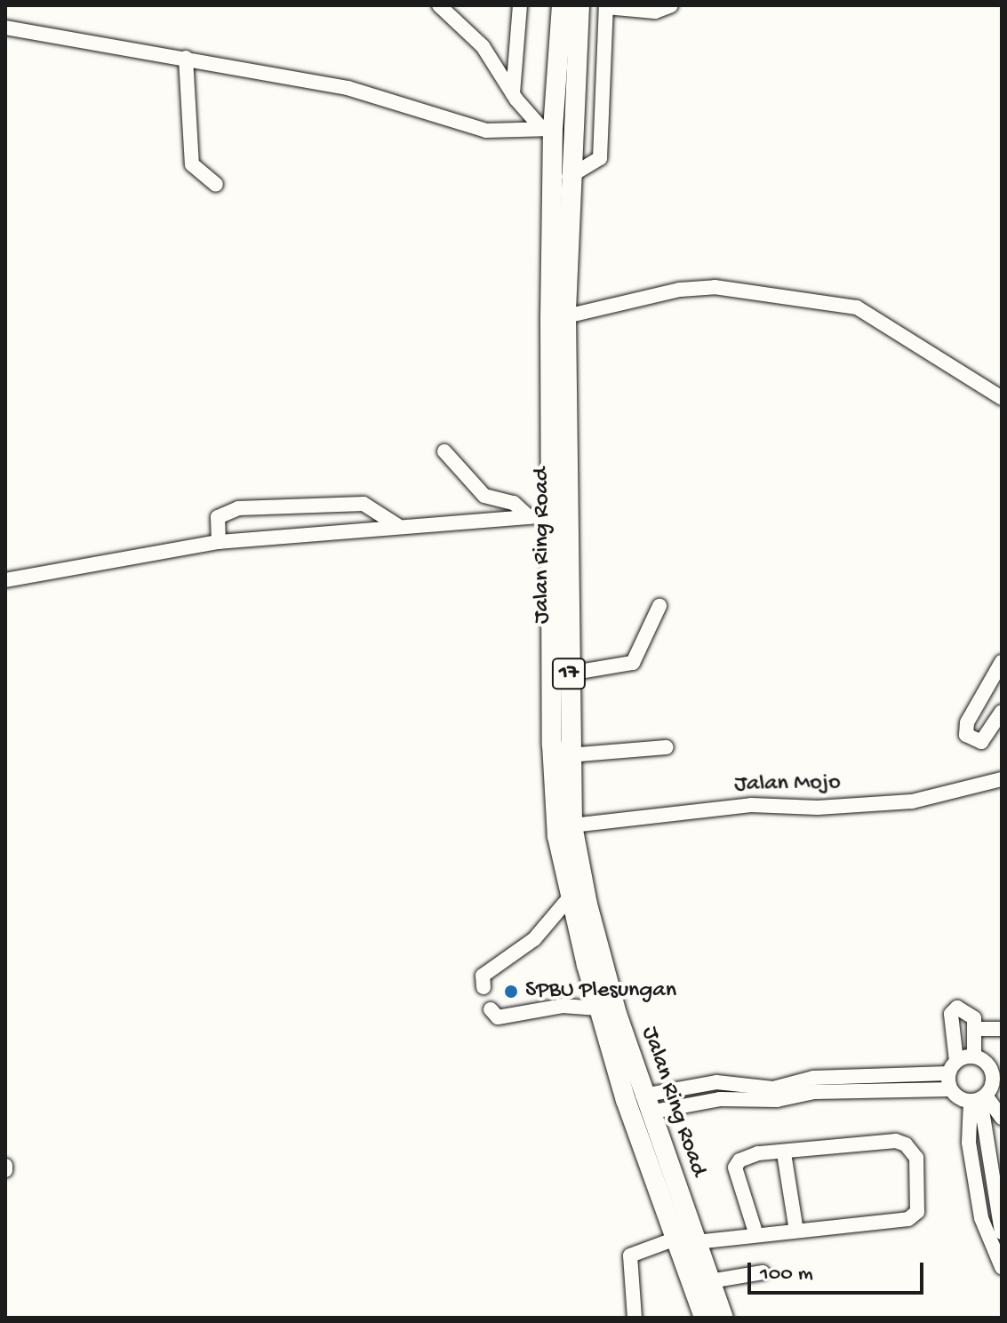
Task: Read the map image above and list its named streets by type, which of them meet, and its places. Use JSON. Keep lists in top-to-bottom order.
{
  "streets": {
    "highway": ["Jalan Ring Road", "17"],
    "street": ["Jalan Mojo"]
  },
  "crossings": [
    ["Jalan Ring Road", "Jalan Mojo"]
  ],
  "places": ["SPBU Plesungan"],
  "scale_bar": "100 m"
}
